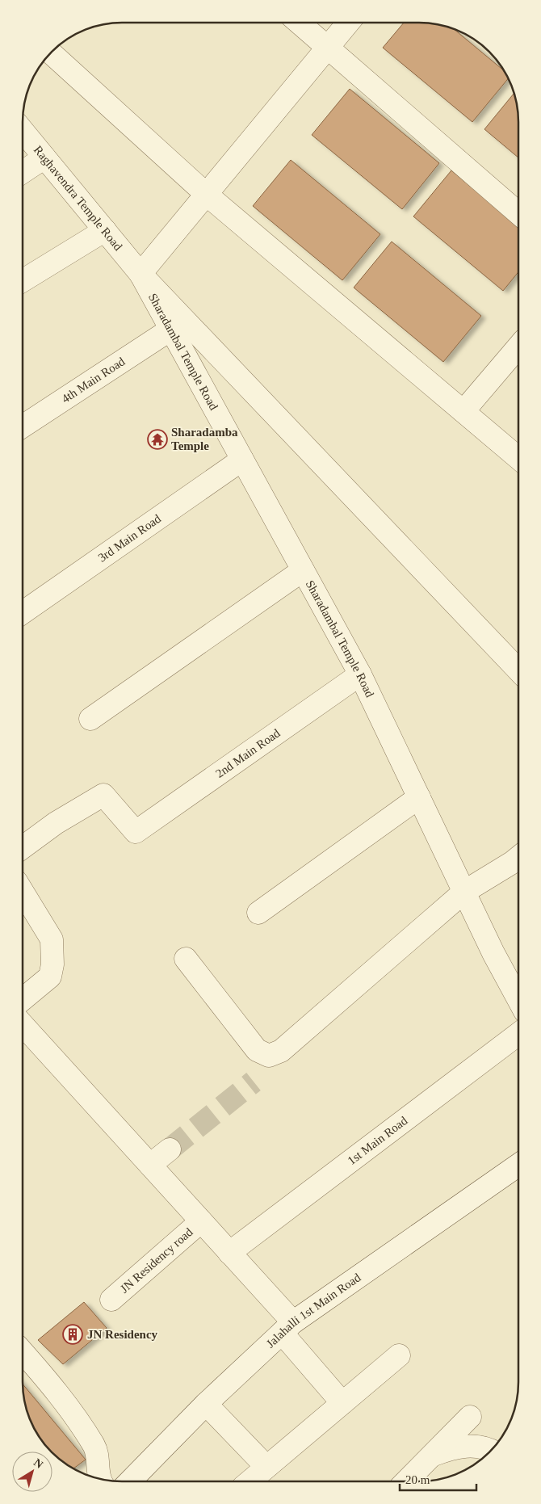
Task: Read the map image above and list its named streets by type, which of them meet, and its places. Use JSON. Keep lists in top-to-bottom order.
{
  "streets": {
    "street": [
      "Raghavendra Temple Road",
      "Sharadambal Temple Road",
      "4th Main Road",
      "3rd Main Road",
      "2nd Main Road",
      "1st Main Road",
      "JN Residency road",
      "Jalahalli 1st Main Road"
    ]
  },
  "crossings": [
    ["Raghavendra Temple Road", "Sharadambal Temple Road"],
    ["Sharadambal Temple Road", "4th Main Road"],
    ["Sharadambal Temple Road", "3rd Main Road"],
    ["Sharadambal Temple Road", "2nd Main Road"]
  ],
  "places": {
    "temple": ["Sharadamba Temple"],
    "building": ["JN Residency"]
  },
  "scale_bar": "20 m",
  "north": "top right"
}
